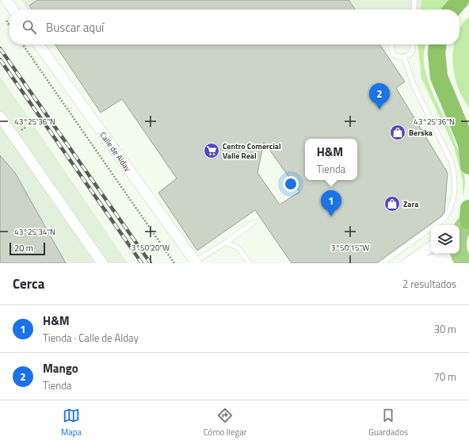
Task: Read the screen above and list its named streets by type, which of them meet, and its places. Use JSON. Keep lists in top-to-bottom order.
{
  "streets": {
    "street": ["Calle de Alday"]
  },
  "places": {
    "shop": ["Berska", "Zara"],
    "supermarket": ["Centro Comercial Valle Real"]
  },
  "scale_bar": "20 m",
  "page": {
    "search": "Buscar aquí",
    "pins": ["2", "1"],
    "popup": ["H&M", "Tienda"],
    "scale": "20 m",
    "heading": ["Cerca", "2 resultados"],
    "list": [
      {
        "mark": "1",
        "name": "H&M",
        "note": "Tienda · Calle de Alday",
        "value": "30 m"
      },
      {
        "mark": "2",
        "name": "Mango",
        "note": "Tienda",
        "value": "70 m"
      }
    ],
    "nav": ["Mapa", "Cómo llegar", "Guardados"]
  },
  "coordinates": [
    "43°25'36\"N",
    "43°25'34\"N",
    "3°50'20\"W",
    "3°50'15\"W"
  ]
}
